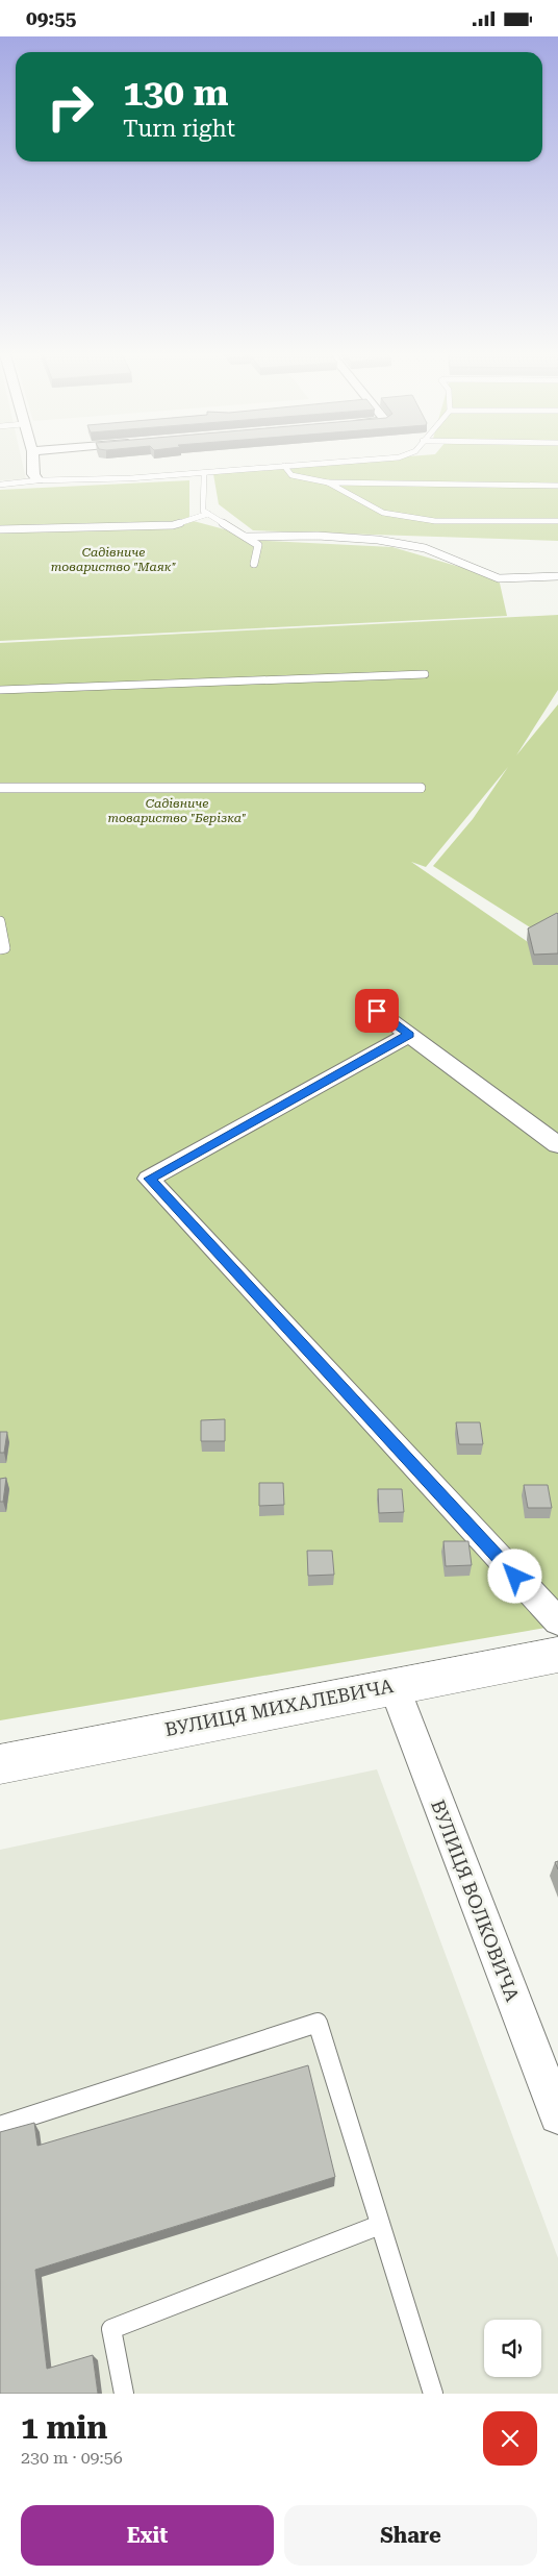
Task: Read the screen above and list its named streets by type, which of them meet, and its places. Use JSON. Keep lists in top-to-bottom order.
{
  "streets": {
    "street": ["ВУЛИЦЯ МИХАЛЕВИЧА", "ВУЛИЦЯ ВОЛКОВИЧА"]
  },
  "crossings": [
    ["ВУЛИЦЯ МИХАЛЕВИЧА", "ВУЛИЦЯ ВОЛКОВИЧА"]
  ],
  "parks": ["Садівниче товариство \"Маяк\"", "Садівниче товариство \"Берізка\""],
  "page": {
    "status": "09:55",
    "turn": ["130 m", "Turn right"],
    "heading": ["1 min", "230 m · 09:56"],
    "buttons": ["Exit", "Share"]
  }
}
